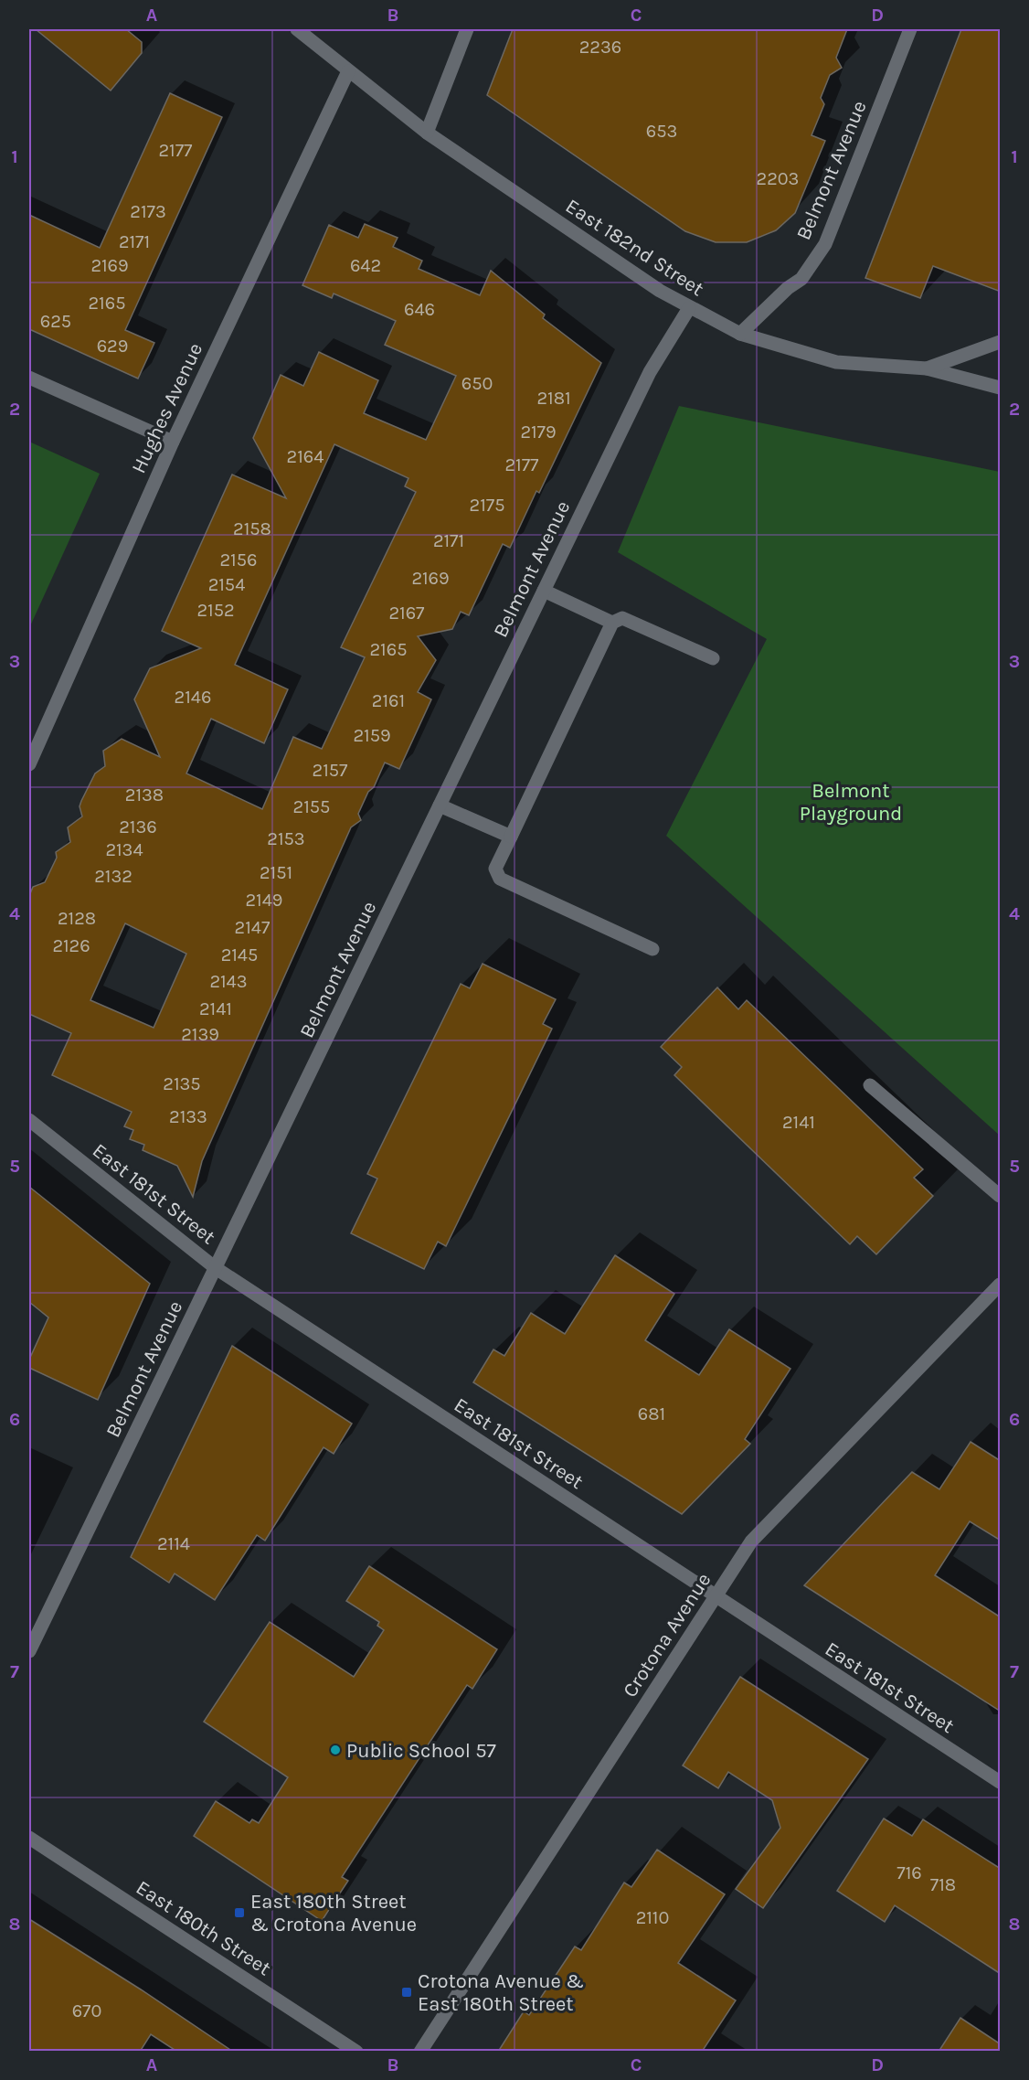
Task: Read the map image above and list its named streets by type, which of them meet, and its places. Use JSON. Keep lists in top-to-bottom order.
{
  "streets": {
    "street": [
      "Belmont Avenue",
      "East 182nd Street",
      "Hughes Avenue",
      "East 181st Street",
      "Crotona Avenue",
      "East 180th Street"
    ]
  },
  "crossings": [
    ["Belmont Avenue", "East 182nd Street"],
    ["Belmont Avenue", "East 181st Street"],
    ["East 182nd Street", "Hughes Avenue"],
    ["East 181st Street", "Crotona Avenue"]
  ],
  "parks": ["Belmont Playground"],
  "places": {
    "other": ["Public School 57"],
    "transit": ["East 180th Street & Crotona Avenue", "Crotona Avenue & East 180th Street"]
  },
  "house_numbers": [
    "2236",
    "653",
    "2177",
    "2203",
    "2173",
    "2171",
    "2169",
    "642",
    "2165",
    "646",
    "625",
    "629",
    "650",
    "2181",
    "2179",
    "2164",
    "2177",
    "2175",
    "2158",
    "2171",
    "2156",
    "2169",
    "2154",
    "2152",
    "2167",
    "2165",
    "2146",
    "2161",
    "2159",
    "2157",
    "2138",
    "2155",
    "2136",
    "2153",
    "2134",
    "2151",
    "2132",
    "2149",
    "2128",
    "2147",
    "2126",
    "2145",
    "2143",
    "2141",
    "2139",
    "2135",
    "2133",
    "2141",
    "681",
    "2114",
    "716",
    "718",
    "2110",
    "670"
  ],
  "grid": {
    "columns": [
      "A",
      "B",
      "C",
      "D"
    ],
    "rows": [
      "1",
      "2",
      "3",
      "4",
      "5",
      "6",
      "7",
      "8"
    ]
  }
}
